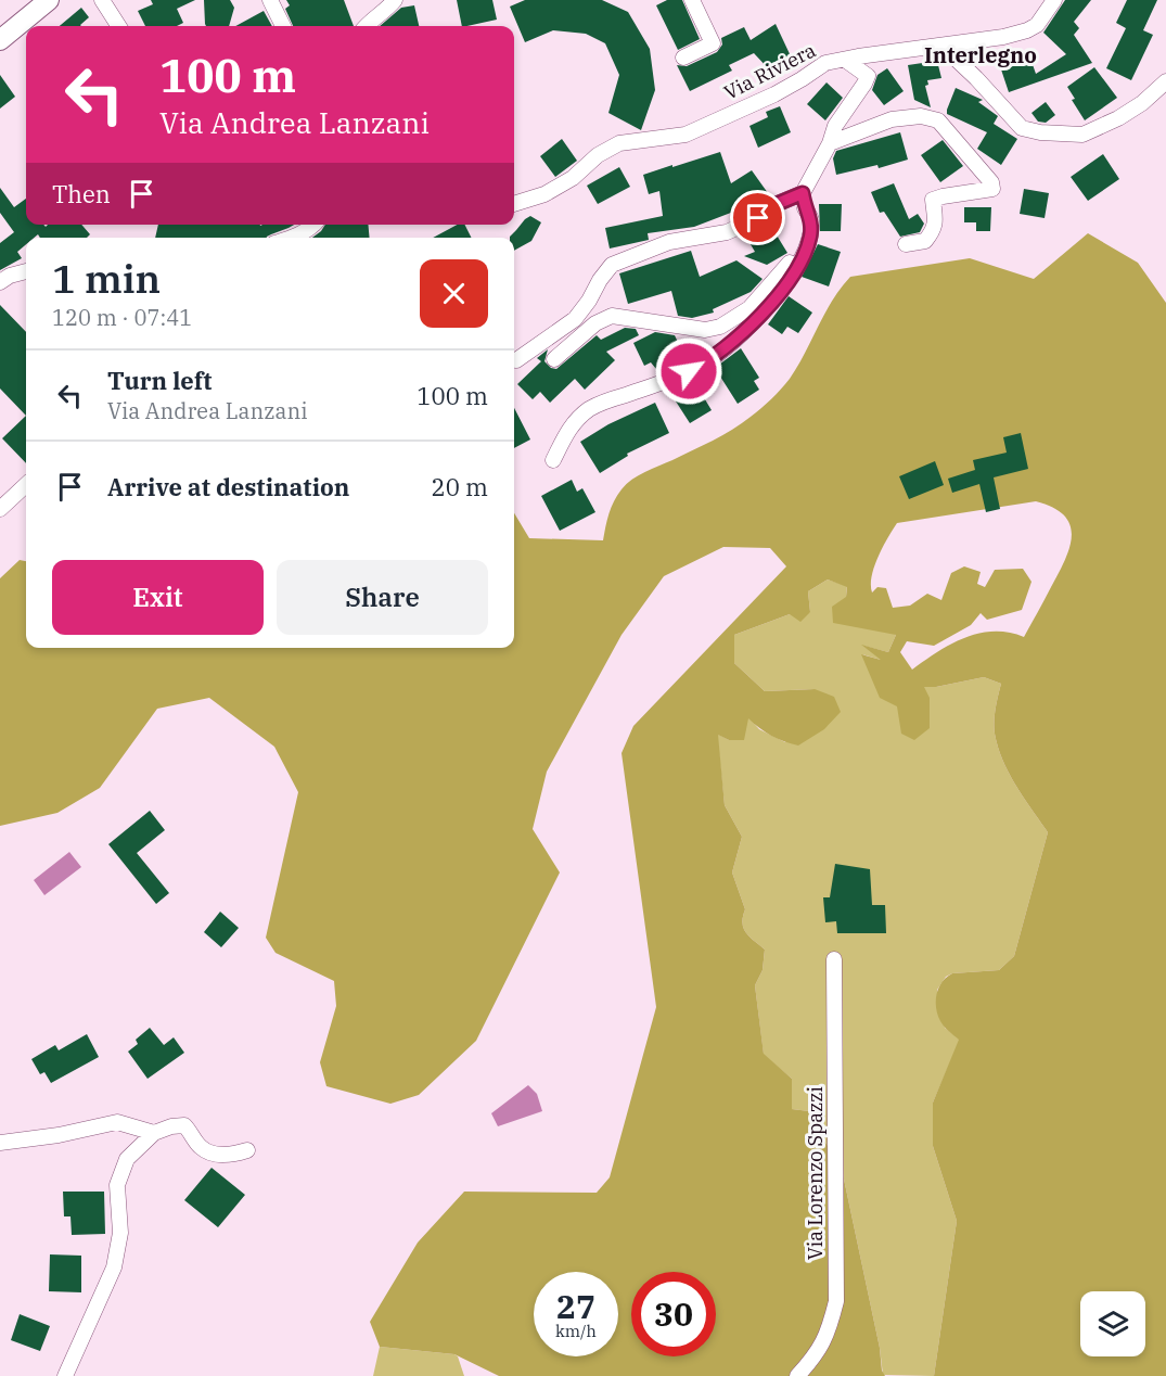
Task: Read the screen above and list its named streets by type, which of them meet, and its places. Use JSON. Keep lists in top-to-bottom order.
{
  "streets": {
    "street": ["Via Riviera", "Via Lorenzo Spazzi"]
  },
  "districts": ["Interlegno"],
  "page": {
    "turn": ["100 m", "Via Andrea Lanzani"],
    "then": "Then",
    "heading": ["1 min", "120 m · 07:41"],
    "list": [
      {
        "name": "Turn left",
        "note": "Via Andrea Lanzani",
        "value": "100 m"
      },
      {
        "name": "Arrive at destination",
        "value": "20 m"
      }
    ],
    "buttons": ["Exit", "Share"],
    "speed": "27 km/h",
    "limit": "30"
  }
}
